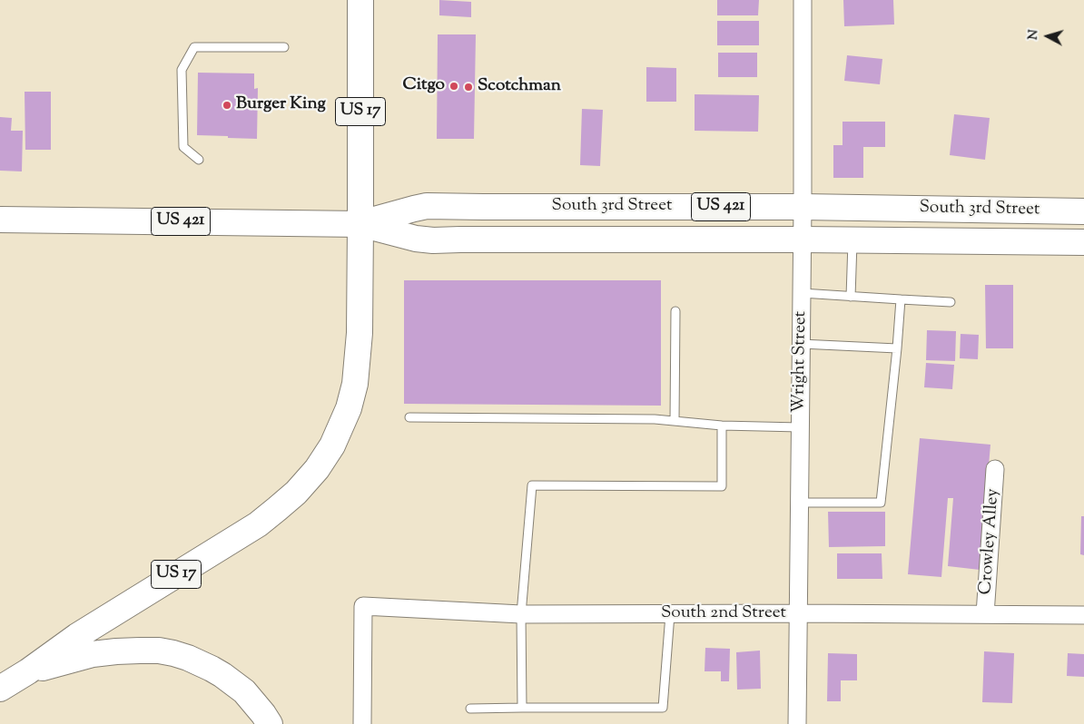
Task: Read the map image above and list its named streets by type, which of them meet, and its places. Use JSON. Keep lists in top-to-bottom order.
{
  "streets": {
    "main road": ["US 17", "South 3rd Street", "US 421"],
    "street": ["Wright Street", "Crowley Alley", "South 2nd Street"]
  },
  "crossings": [
    ["US 17", "South 3rd Street"],
    ["South 3rd Street", "Wright Street"],
    ["Wright Street", "South 2nd Street"],
    ["Crowley Alley", "South 2nd Street"]
  ],
  "places": ["Citgo", "Scotchman", "Burger King"],
  "north": "left"
}
